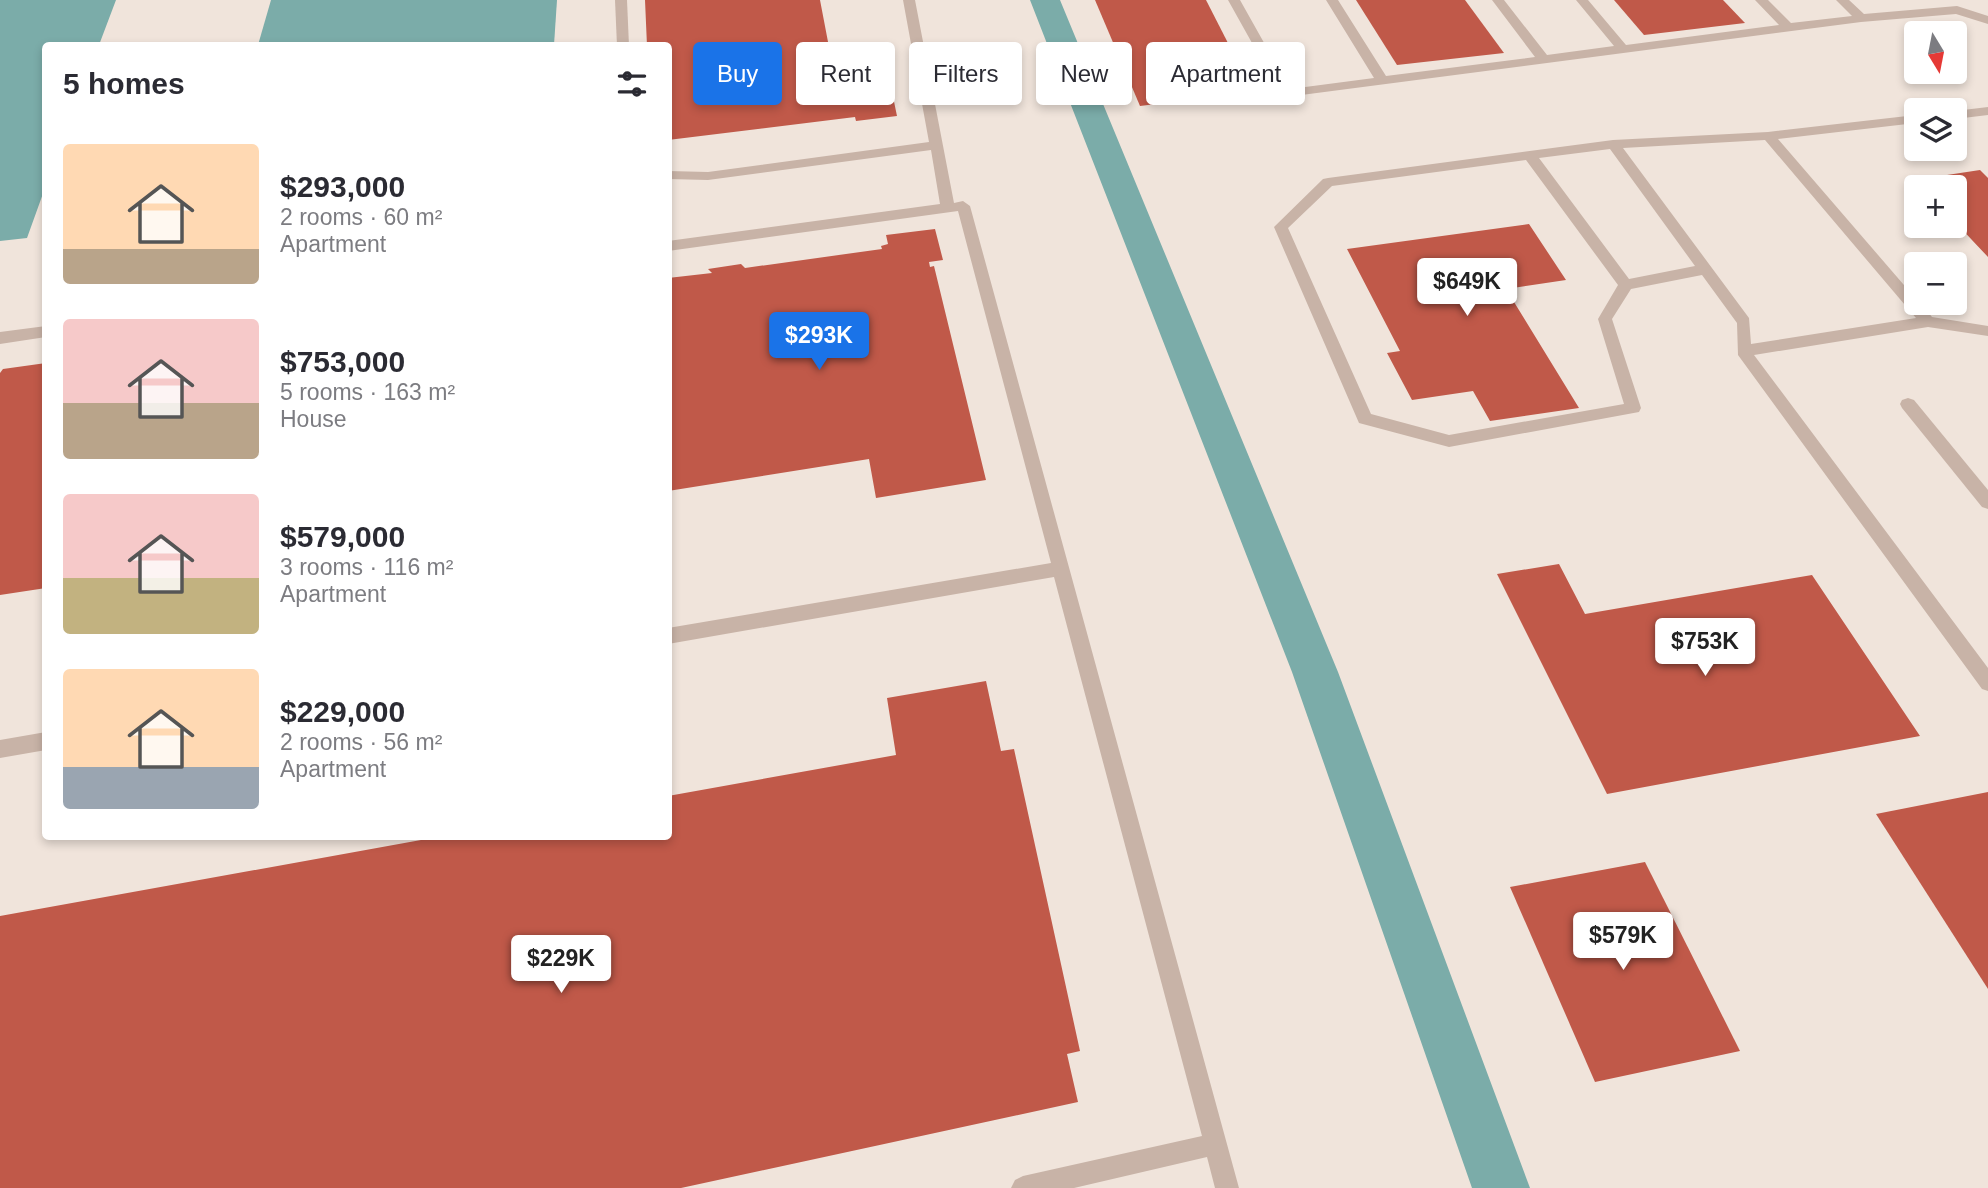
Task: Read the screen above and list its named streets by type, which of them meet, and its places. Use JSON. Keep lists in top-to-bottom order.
{
  "north": "bottom",
  "page": {
    "map_buttons": ["+", "−"],
    "chip": [
      "Buy",
      "Rent",
      "Filters",
      "New",
      "Apartment"
    ],
    "heading": "5 homes",
    "list": [
      {
        "name": "$293,000",
        "note": "2 rooms · 60 m² · Apartment"
      },
      {
        "name": "$753,000",
        "note": "5 rooms · 163 m² · House"
      },
      {
        "name": "$579,000",
        "note": "3 rooms · 116 m² · Apartment"
      },
      {
        "name": "$229,000",
        "note": "2 rooms · 56 m² · Apartment"
      }
    ],
    "price": [
      "$649K",
      "$293K",
      "$753K",
      "$579K",
      "$229K"
    ]
  }
}
